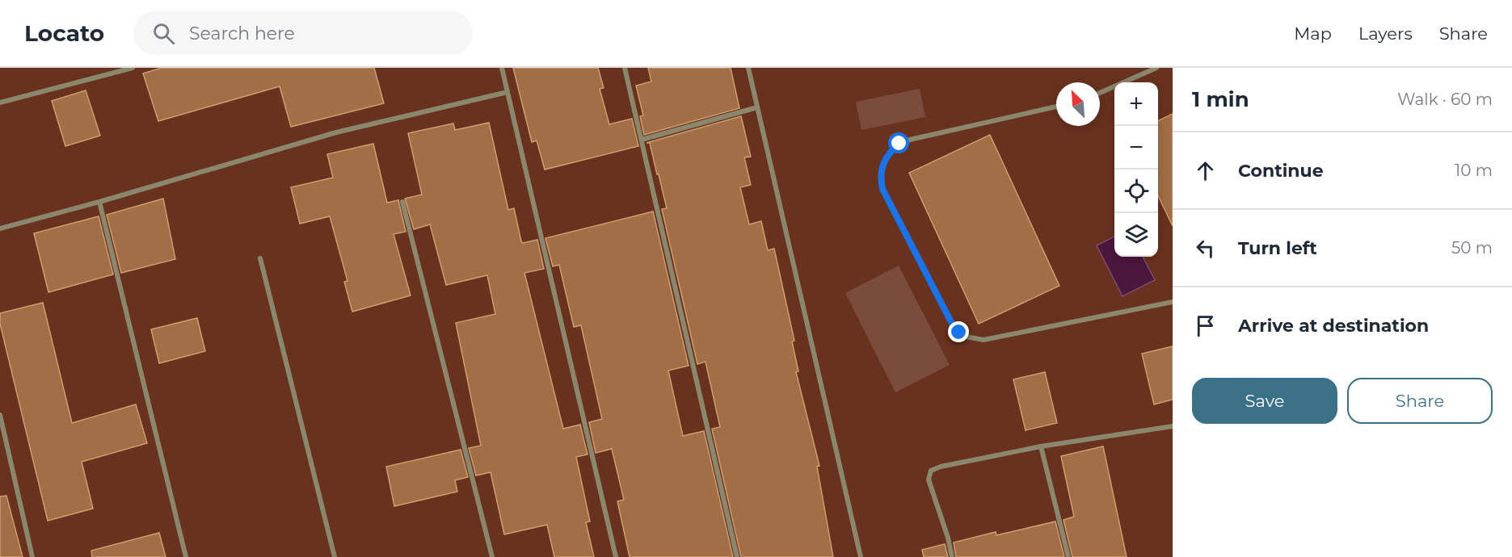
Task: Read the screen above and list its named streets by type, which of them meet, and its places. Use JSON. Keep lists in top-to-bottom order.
{
  "north": "top left",
  "page": {
    "header": "Locato",
    "search": "Search here",
    "nav": ["Map", "Layers", "Share"],
    "heading": ["1 min", "Walk · 60 m"],
    "map_buttons": ["+", "−"],
    "list": [
      ["Continue", "10 m"],
      ["Turn left", "50 m"],
      "Arrive at destination"
    ],
    "buttons": ["Save", "Share"]
  }
}
